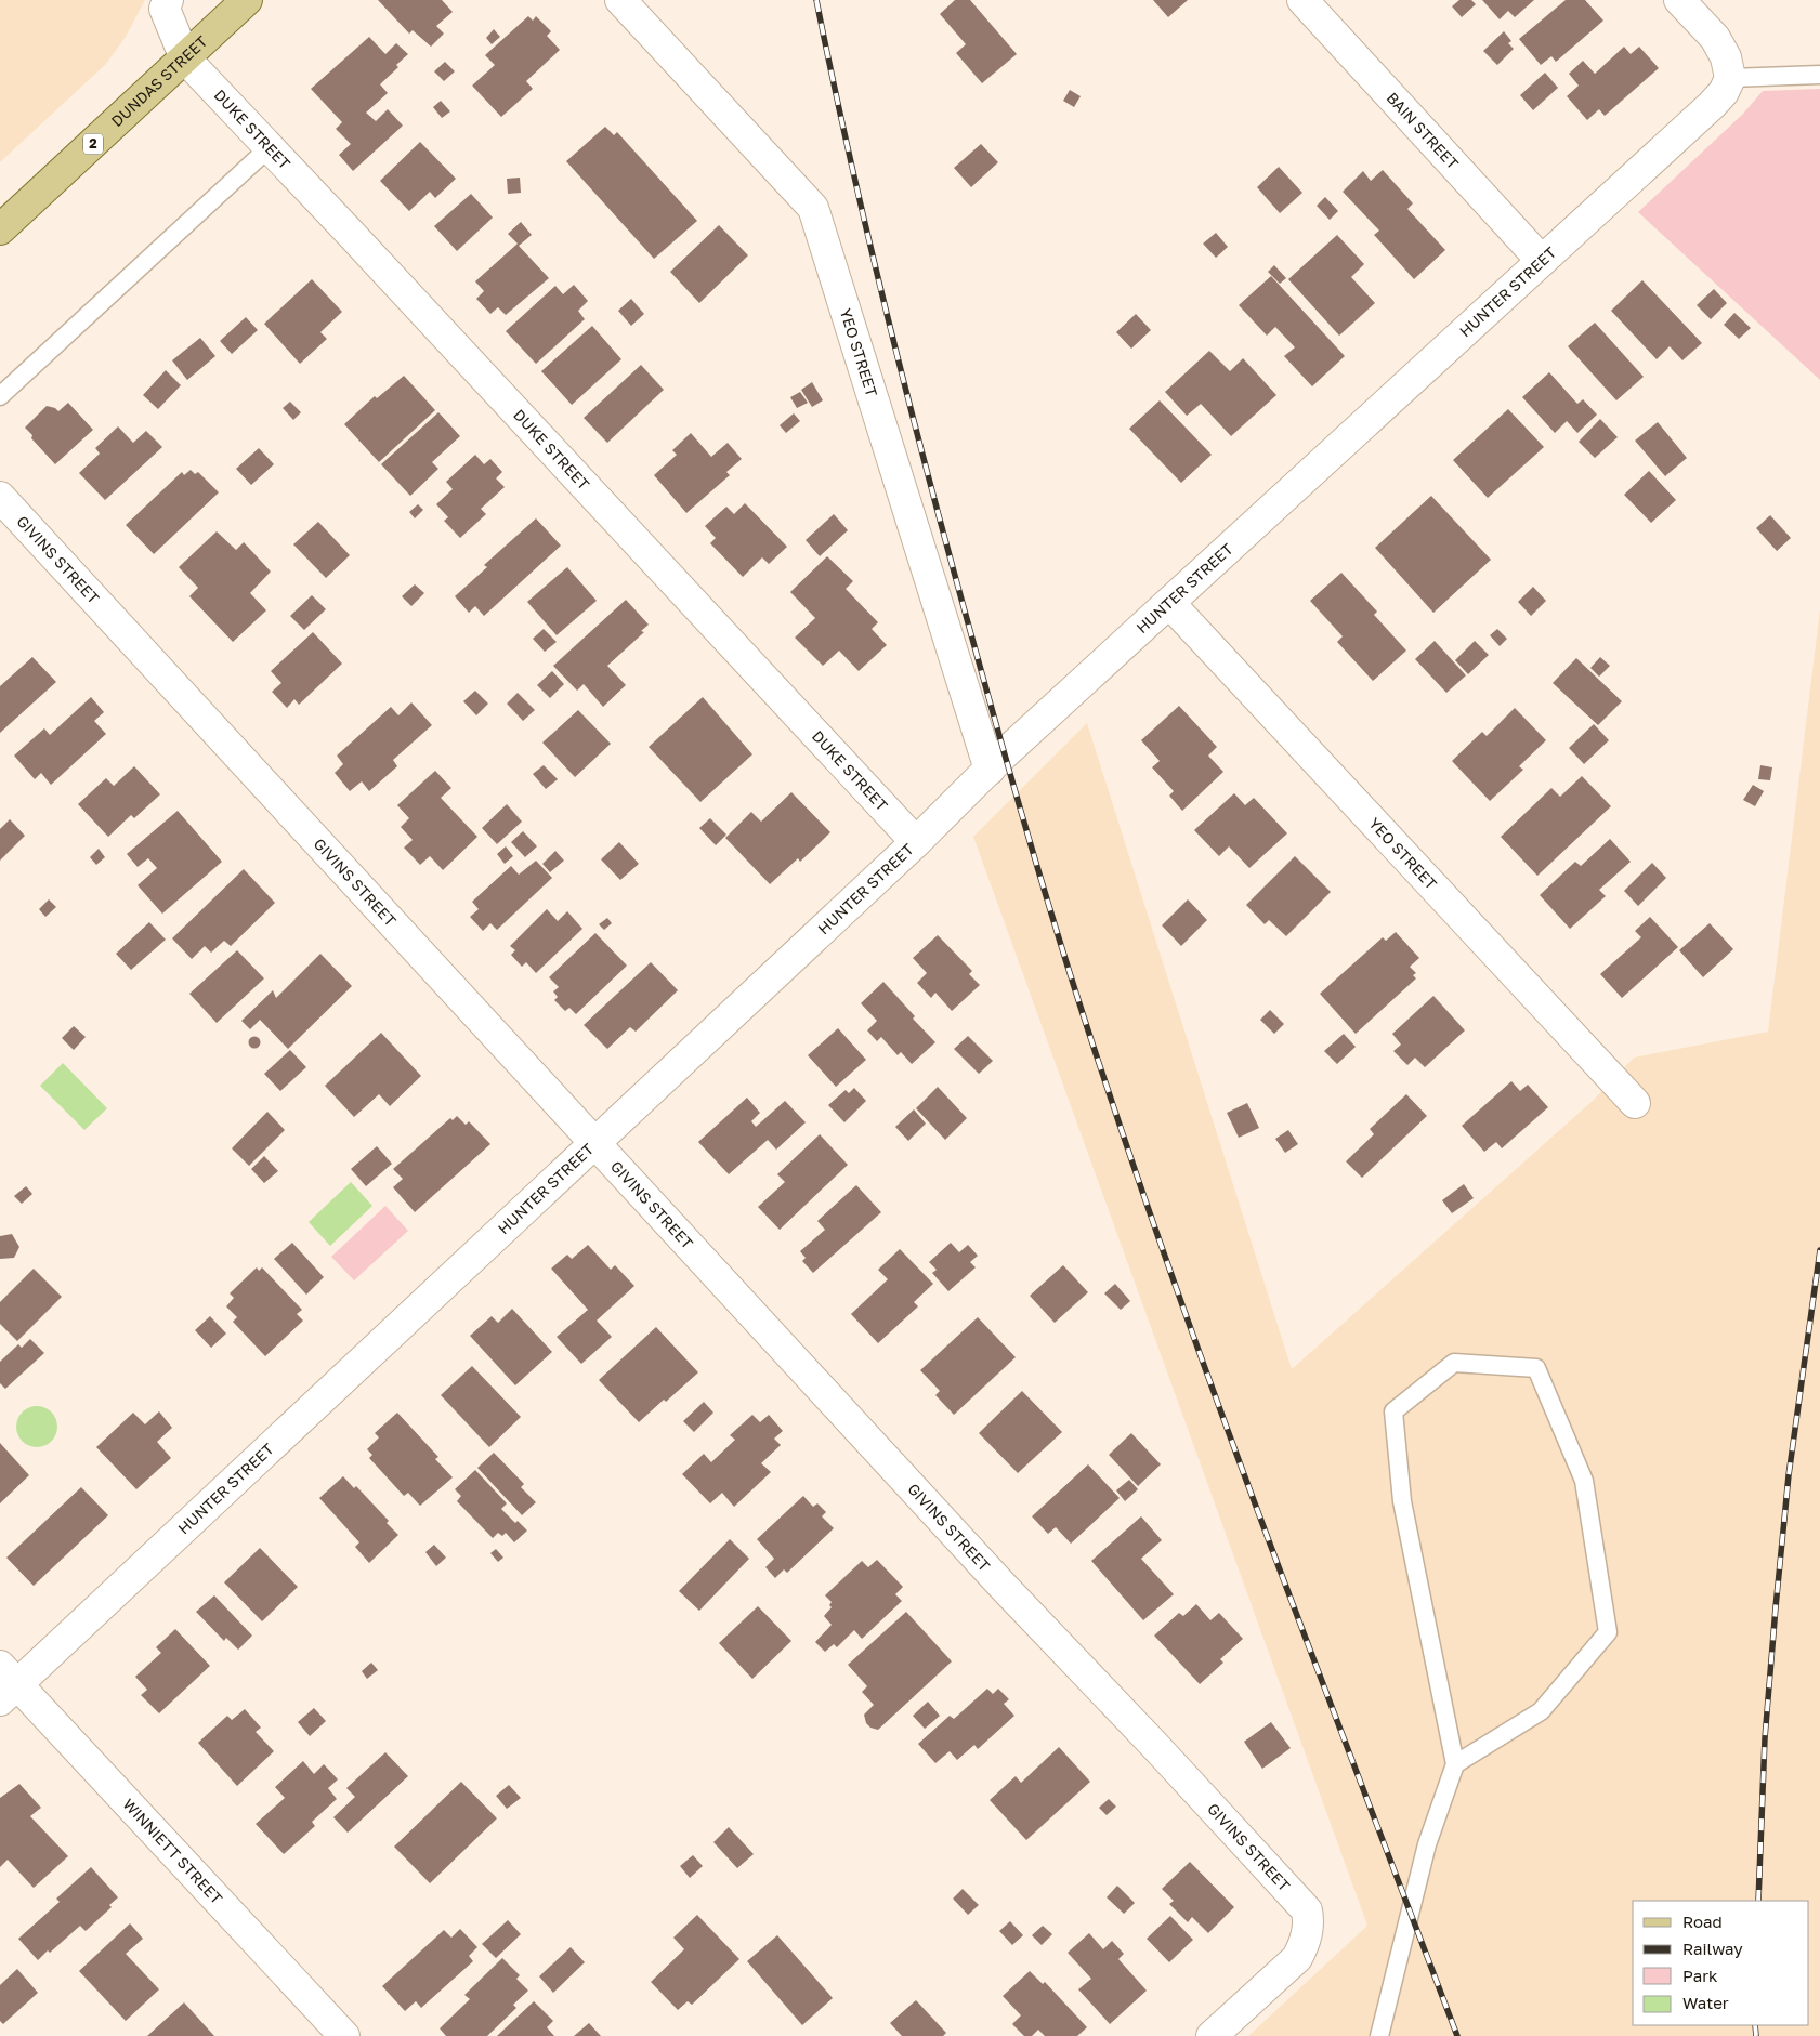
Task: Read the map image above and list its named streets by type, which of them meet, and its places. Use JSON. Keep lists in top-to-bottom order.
{
  "streets": {
    "main road": ["DUNDAS STREET", "2"],
    "street": [
      "DUKE STREET",
      "BAIN STREET",
      "HUNTER STREET",
      "YEO STREET",
      "GIVINS STREET",
      "WINNIETT STREET"
    ]
  },
  "crossings": [
    ["DUNDAS STREET", "DUKE STREET"],
    ["DUKE STREET", "HUNTER STREET"],
    ["BAIN STREET", "HUNTER STREET"],
    ["HUNTER STREET", "YEO STREET"],
    ["HUNTER STREET", "GIVINS STREET"],
    ["HUNTER STREET", "WINNIETT STREET"]
  ],
  "legend": [
    "Road",
    "Railway",
    "Park",
    "Water"
  ]
}
